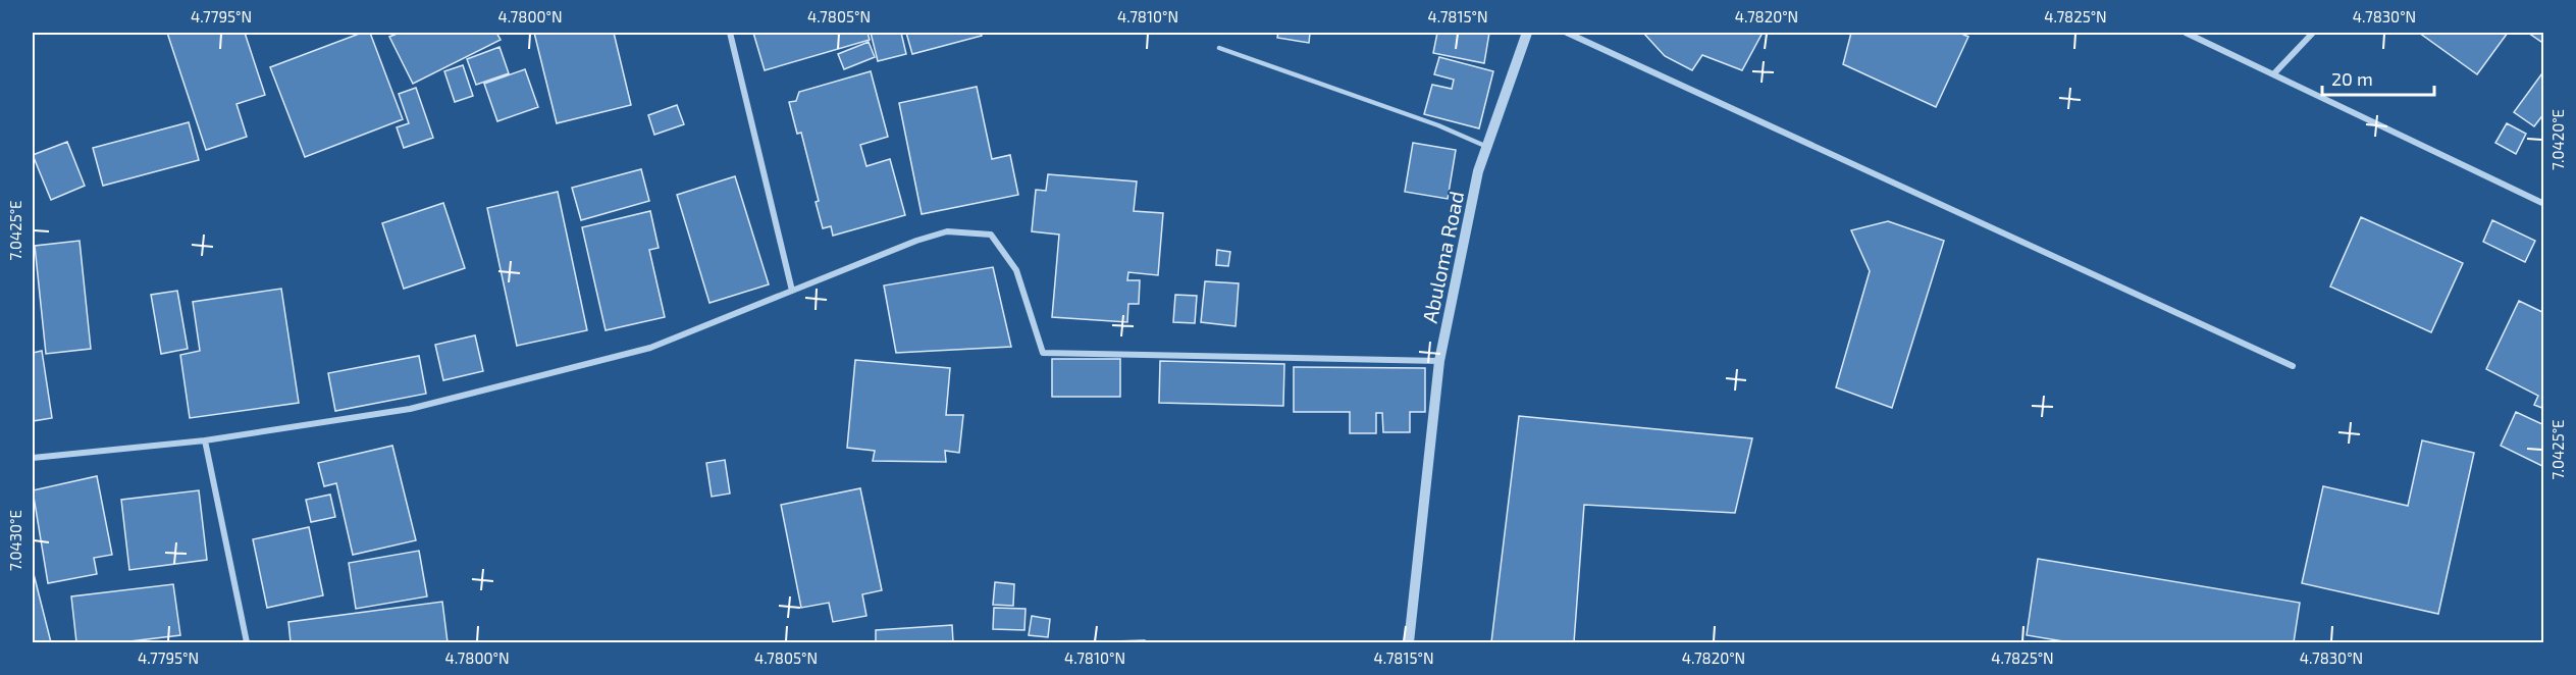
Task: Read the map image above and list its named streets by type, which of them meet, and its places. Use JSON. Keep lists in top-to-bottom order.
{
  "streets": {
    "street": ["Abuloma Road"]
  },
  "scale_bar": "20 m",
  "coordinates": [
    "4.7795°N",
    "4.7800°N",
    "4.7805°N",
    "4.7810°N",
    "4.7815°N",
    "4.7820°N",
    "4.7825°N",
    "4.7830°N",
    "7.0420°E",
    "7.0425°E",
    "7.0430°E"
  ]
}
